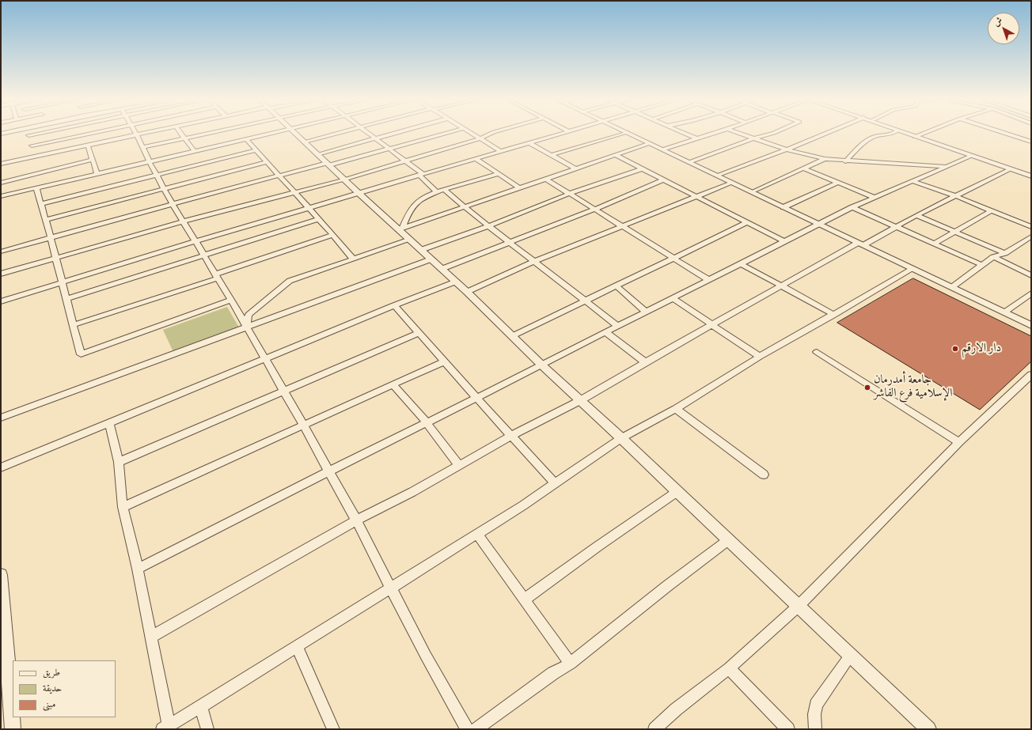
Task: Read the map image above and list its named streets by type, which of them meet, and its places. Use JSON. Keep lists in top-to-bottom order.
{
  "places": ["دار الارقم", "جامعة أمدرمان الإسلامية فرع الفاشر"],
  "legend": ["طريق", "حديقة", "مبنى"],
  "north": "top left"
}
